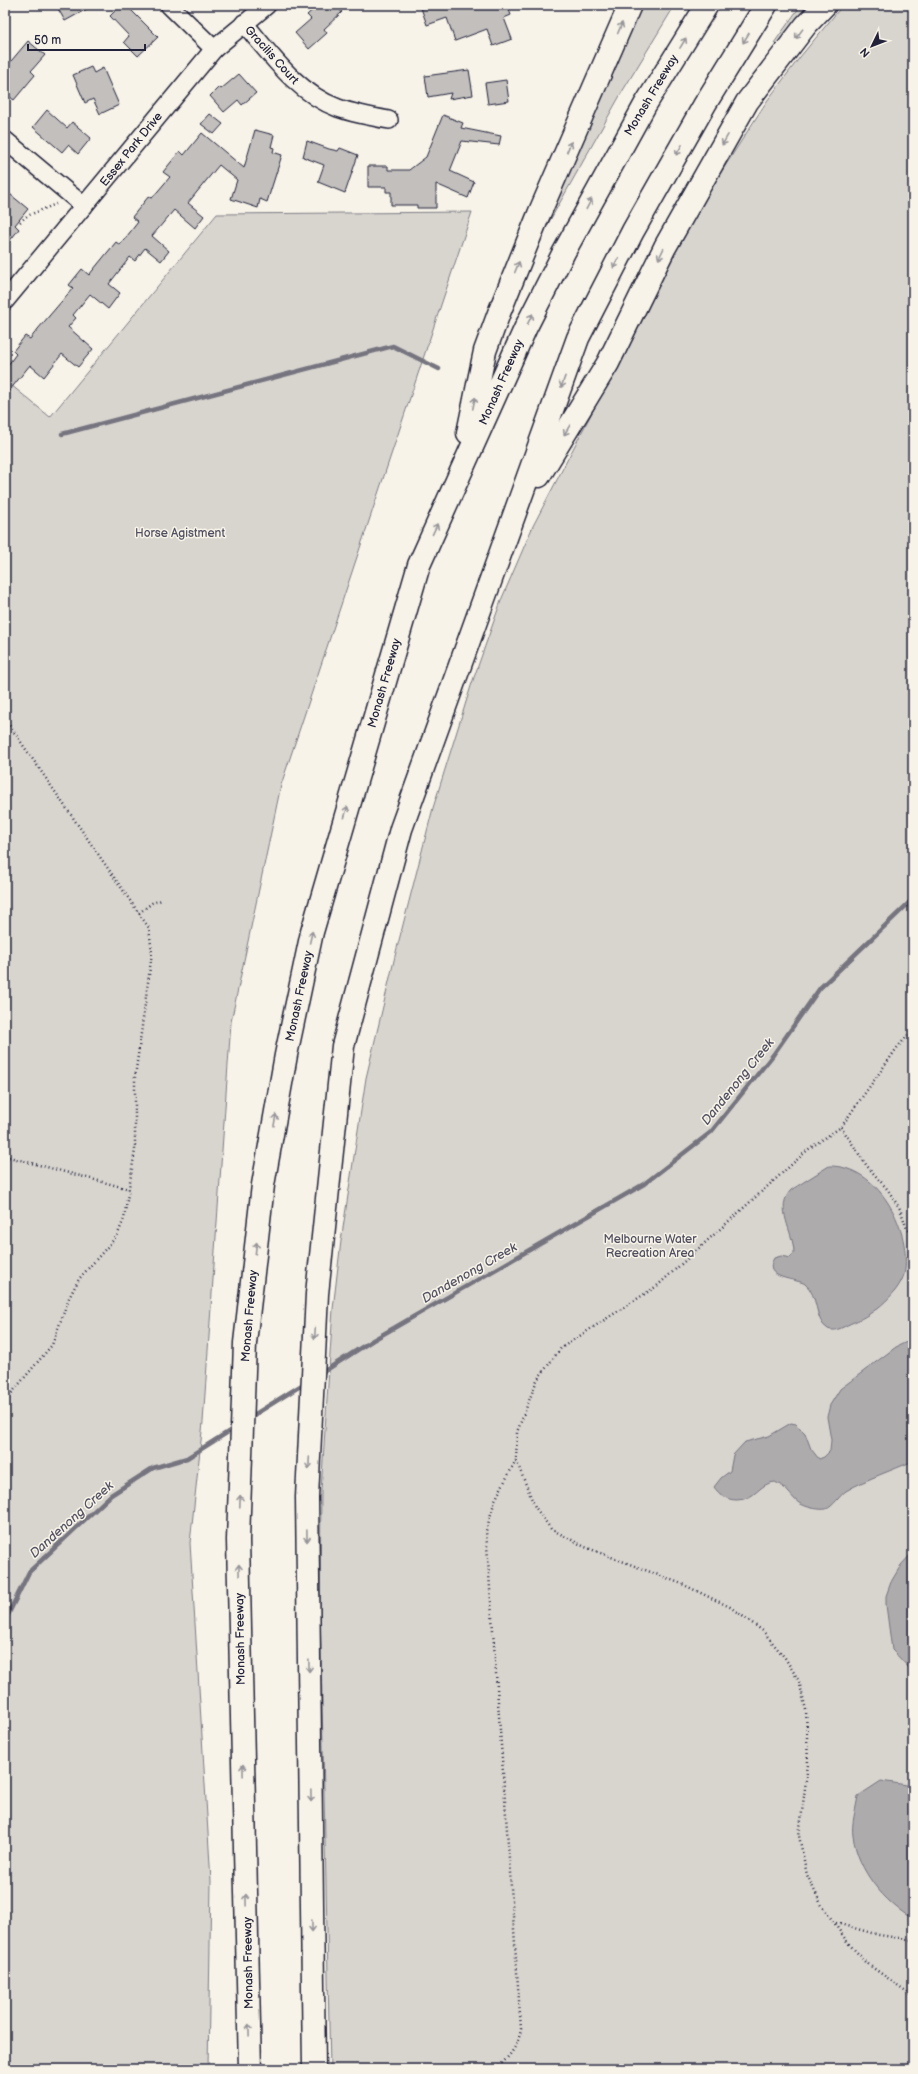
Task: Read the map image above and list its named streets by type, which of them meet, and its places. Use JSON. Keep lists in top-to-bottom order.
{
  "streets": {
    "highway": ["Monash Freeway"],
    "street": ["Gracilis Court", "Essex Park Drive"]
  },
  "crossings": [
    ["Gracilis Court", "Essex Park Drive"]
  ],
  "water": ["Dandenong Creek"],
  "parks": ["Horse Agistment", "Melbourne Water Recreation Area"],
  "scale_bar": "50 m",
  "north": "bottom left"
}
